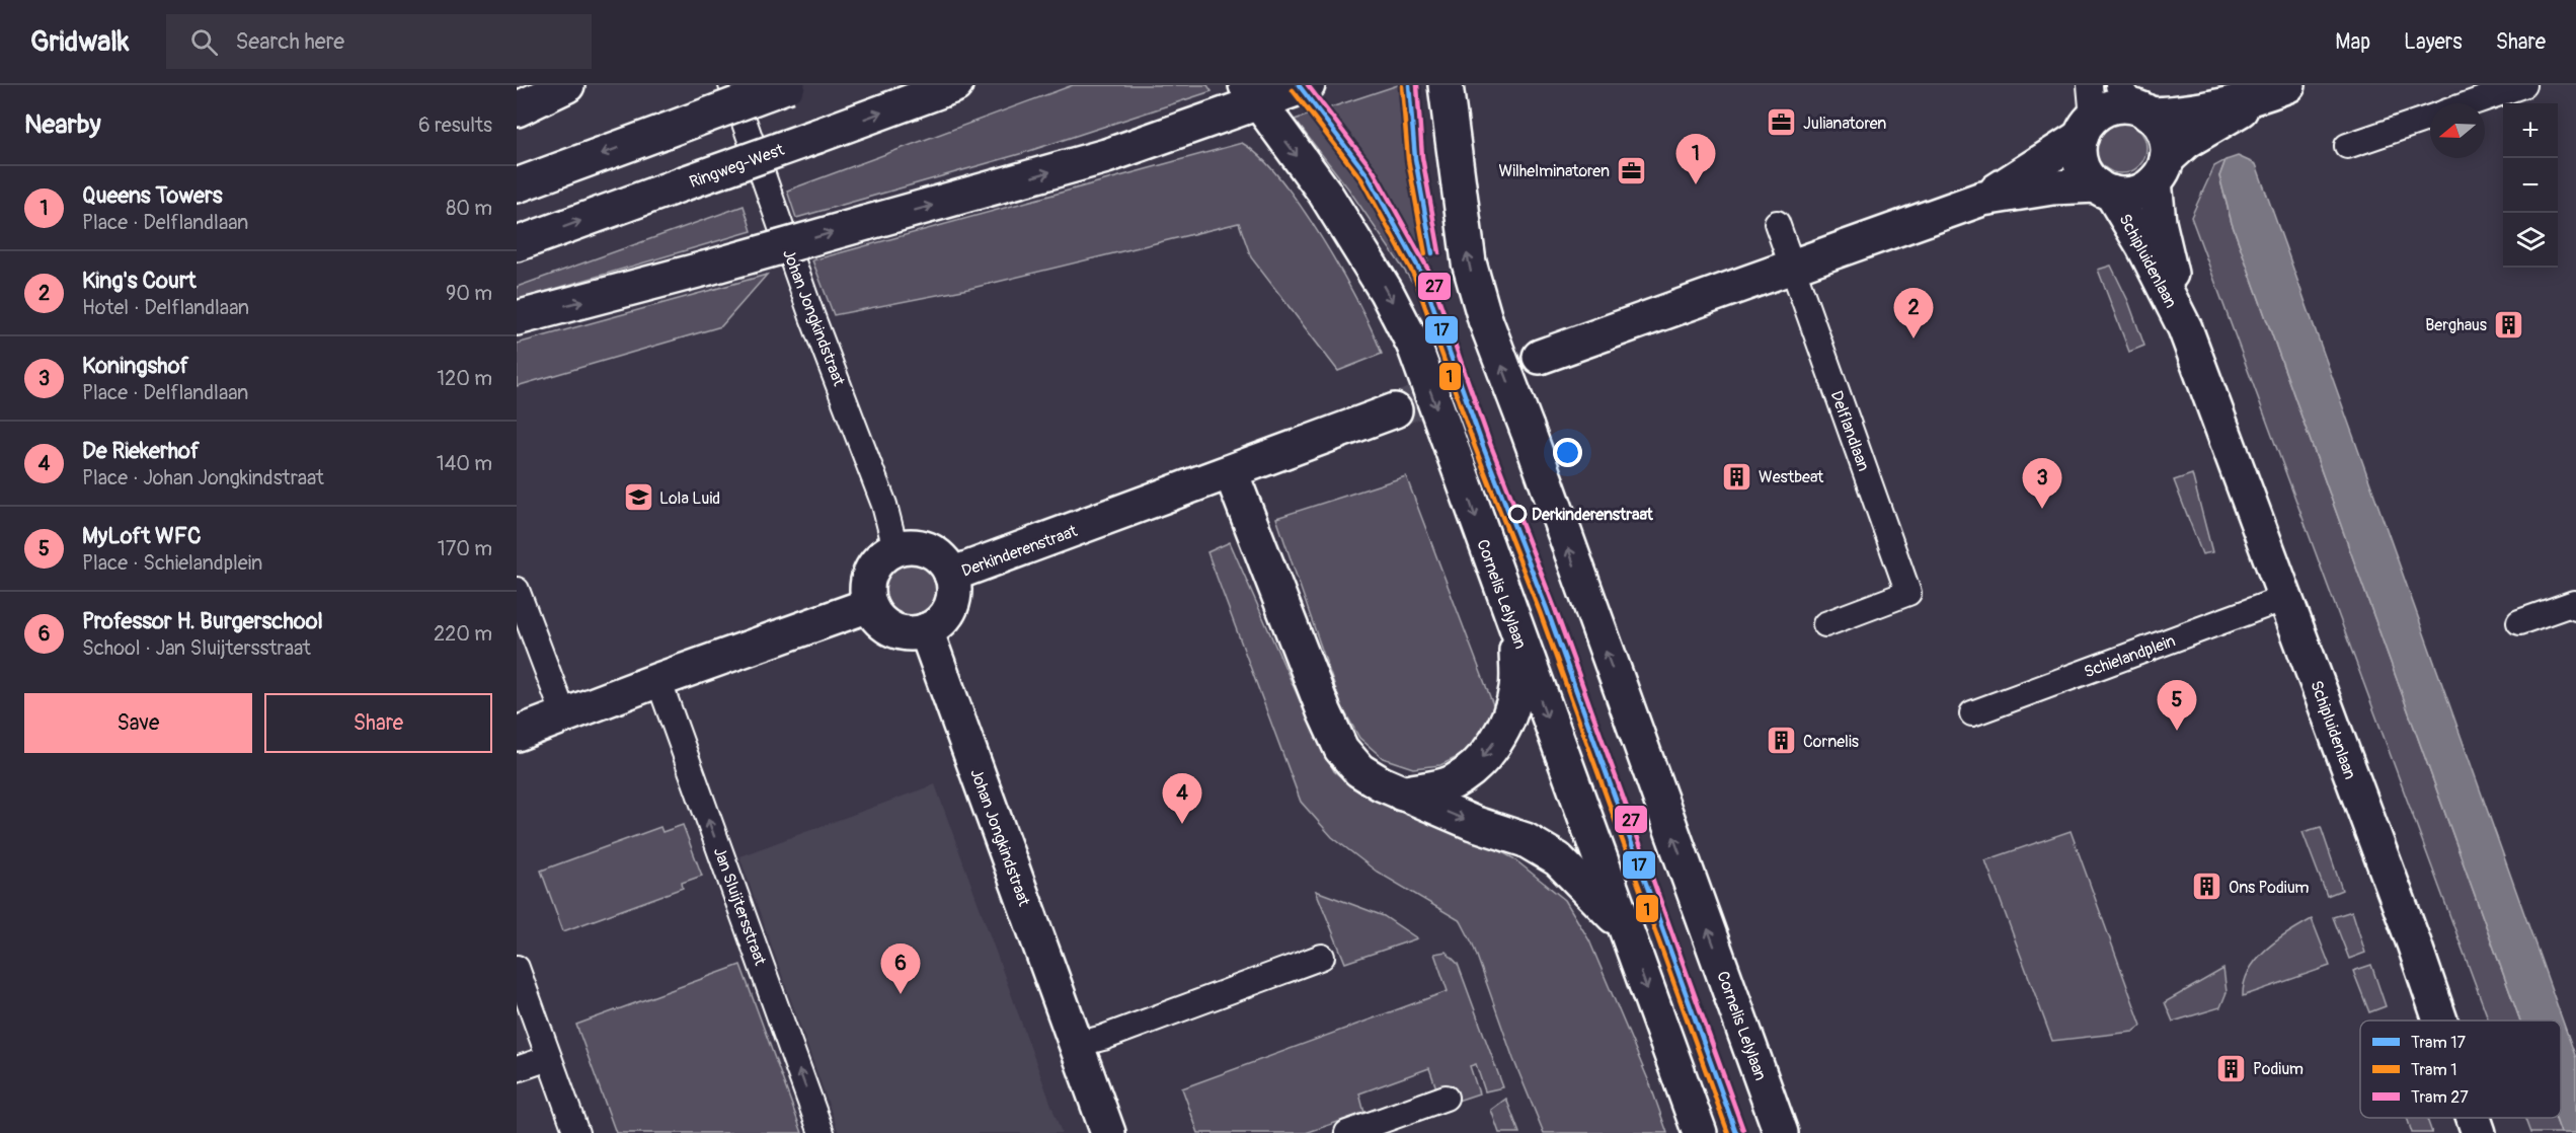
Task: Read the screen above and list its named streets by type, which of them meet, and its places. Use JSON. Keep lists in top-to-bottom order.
{
  "streets": {
    "main road": [
      "Ringweg-West",
      "Schipluidenlaan",
      "Johan Jongkindstraat",
      "Derkinderenstraat",
      "Cornelis Lelylaan"
    ],
    "street": ["Delflandlaan", "Schielandplein", "Jan Sluijtersstraat"]
  },
  "crossings": [
    ["Schipluidenlaan", "Schielandplein"],
    ["Johan Jongkindstraat", "Derkinderenstraat"]
  ],
  "one_way": ["Jan Sluijtersstraat"],
  "places": {
    "office": ["Julianatoren", "Wilhelminatoren"],
    "building": [
      "Berghaus",
      "Westbeat",
      "Cornelis",
      "Ons Podium",
      "Podium"
    ],
    "school or university": ["Lola Luid"],
    "other": ["Derkinderenstraat"]
  },
  "lines": ["tram line 17", "tram line 27", "tram line 1"],
  "legend": ["Tram 17", "Tram 1", "Tram 27"],
  "north": "left",
  "page": {
    "header": "Gridwalk",
    "search": "Search here",
    "nav": ["Map", "Layers", "Share"],
    "heading": ["Nearby", "6 results"],
    "map_buttons": ["+", "−"],
    "pins": [
      "1",
      "2",
      "3",
      "5",
      "4",
      "6"
    ],
    "list": [
      {
        "mark": "1",
        "name": "Queens Towers",
        "note": "Place · Delflandlaan",
        "value": "80 m"
      },
      {
        "mark": "2",
        "name": "King's Court",
        "note": "Hotel · Delflandlaan",
        "value": "90 m"
      },
      {
        "mark": "3",
        "name": "Koningshof",
        "note": "Place · Delflandlaan",
        "value": "120 m"
      },
      {
        "mark": "4",
        "name": "De Riekerhof",
        "note": "Place · Johan Jongkindstraat",
        "value": "140 m"
      },
      {
        "mark": "5",
        "name": "MyLoft WFC",
        "note": "Place · Schielandplein",
        "value": "170 m"
      },
      {
        "mark": "6",
        "name": "Professor H. Burgerschool",
        "note": "School · Jan Sluijtersstraat",
        "value": "220 m"
      }
    ],
    "buttons": ["Save", "Share"]
  }
}
